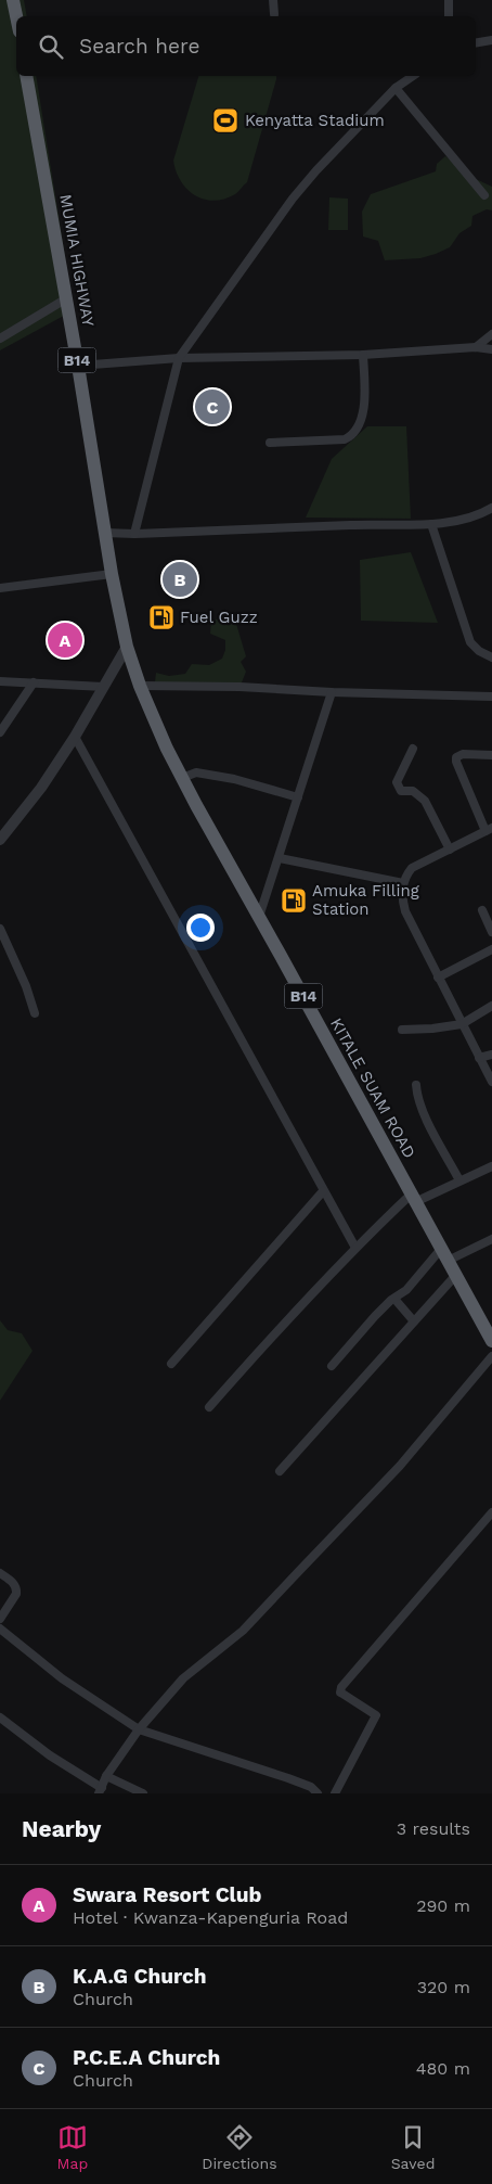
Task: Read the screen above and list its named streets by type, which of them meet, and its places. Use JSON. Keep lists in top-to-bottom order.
{
  "streets": {
    "highway": ["MUMIA HIGHWAY", "B14", "KITALE SUAM ROAD"]
  },
  "crossings": [
    ["MUMIA HIGHWAY", "KITALE SUAM ROAD"]
  ],
  "places": {
    "sports": ["Kenyatta Stadium"],
    "fuel station": ["Fuel Guzz", "Amuka Filling Station"]
  },
  "page": {
    "search": "Search here",
    "pins": ["C", "B", "A"],
    "heading": ["Nearby", "3 results"],
    "list": [
      {
        "mark": "A",
        "name": "Swara Resort Club",
        "note": "Hotel · Kwanza-Kapenguria Road",
        "value": "290 m"
      },
      {
        "mark": "B",
        "name": "K.A.G Church",
        "note": "Church",
        "value": "320 m"
      },
      {
        "mark": "C",
        "name": "P.C.E.A Church",
        "note": "Church",
        "value": "480 m"
      }
    ],
    "nav": ["Map", "Directions", "Saved"]
  }
}
